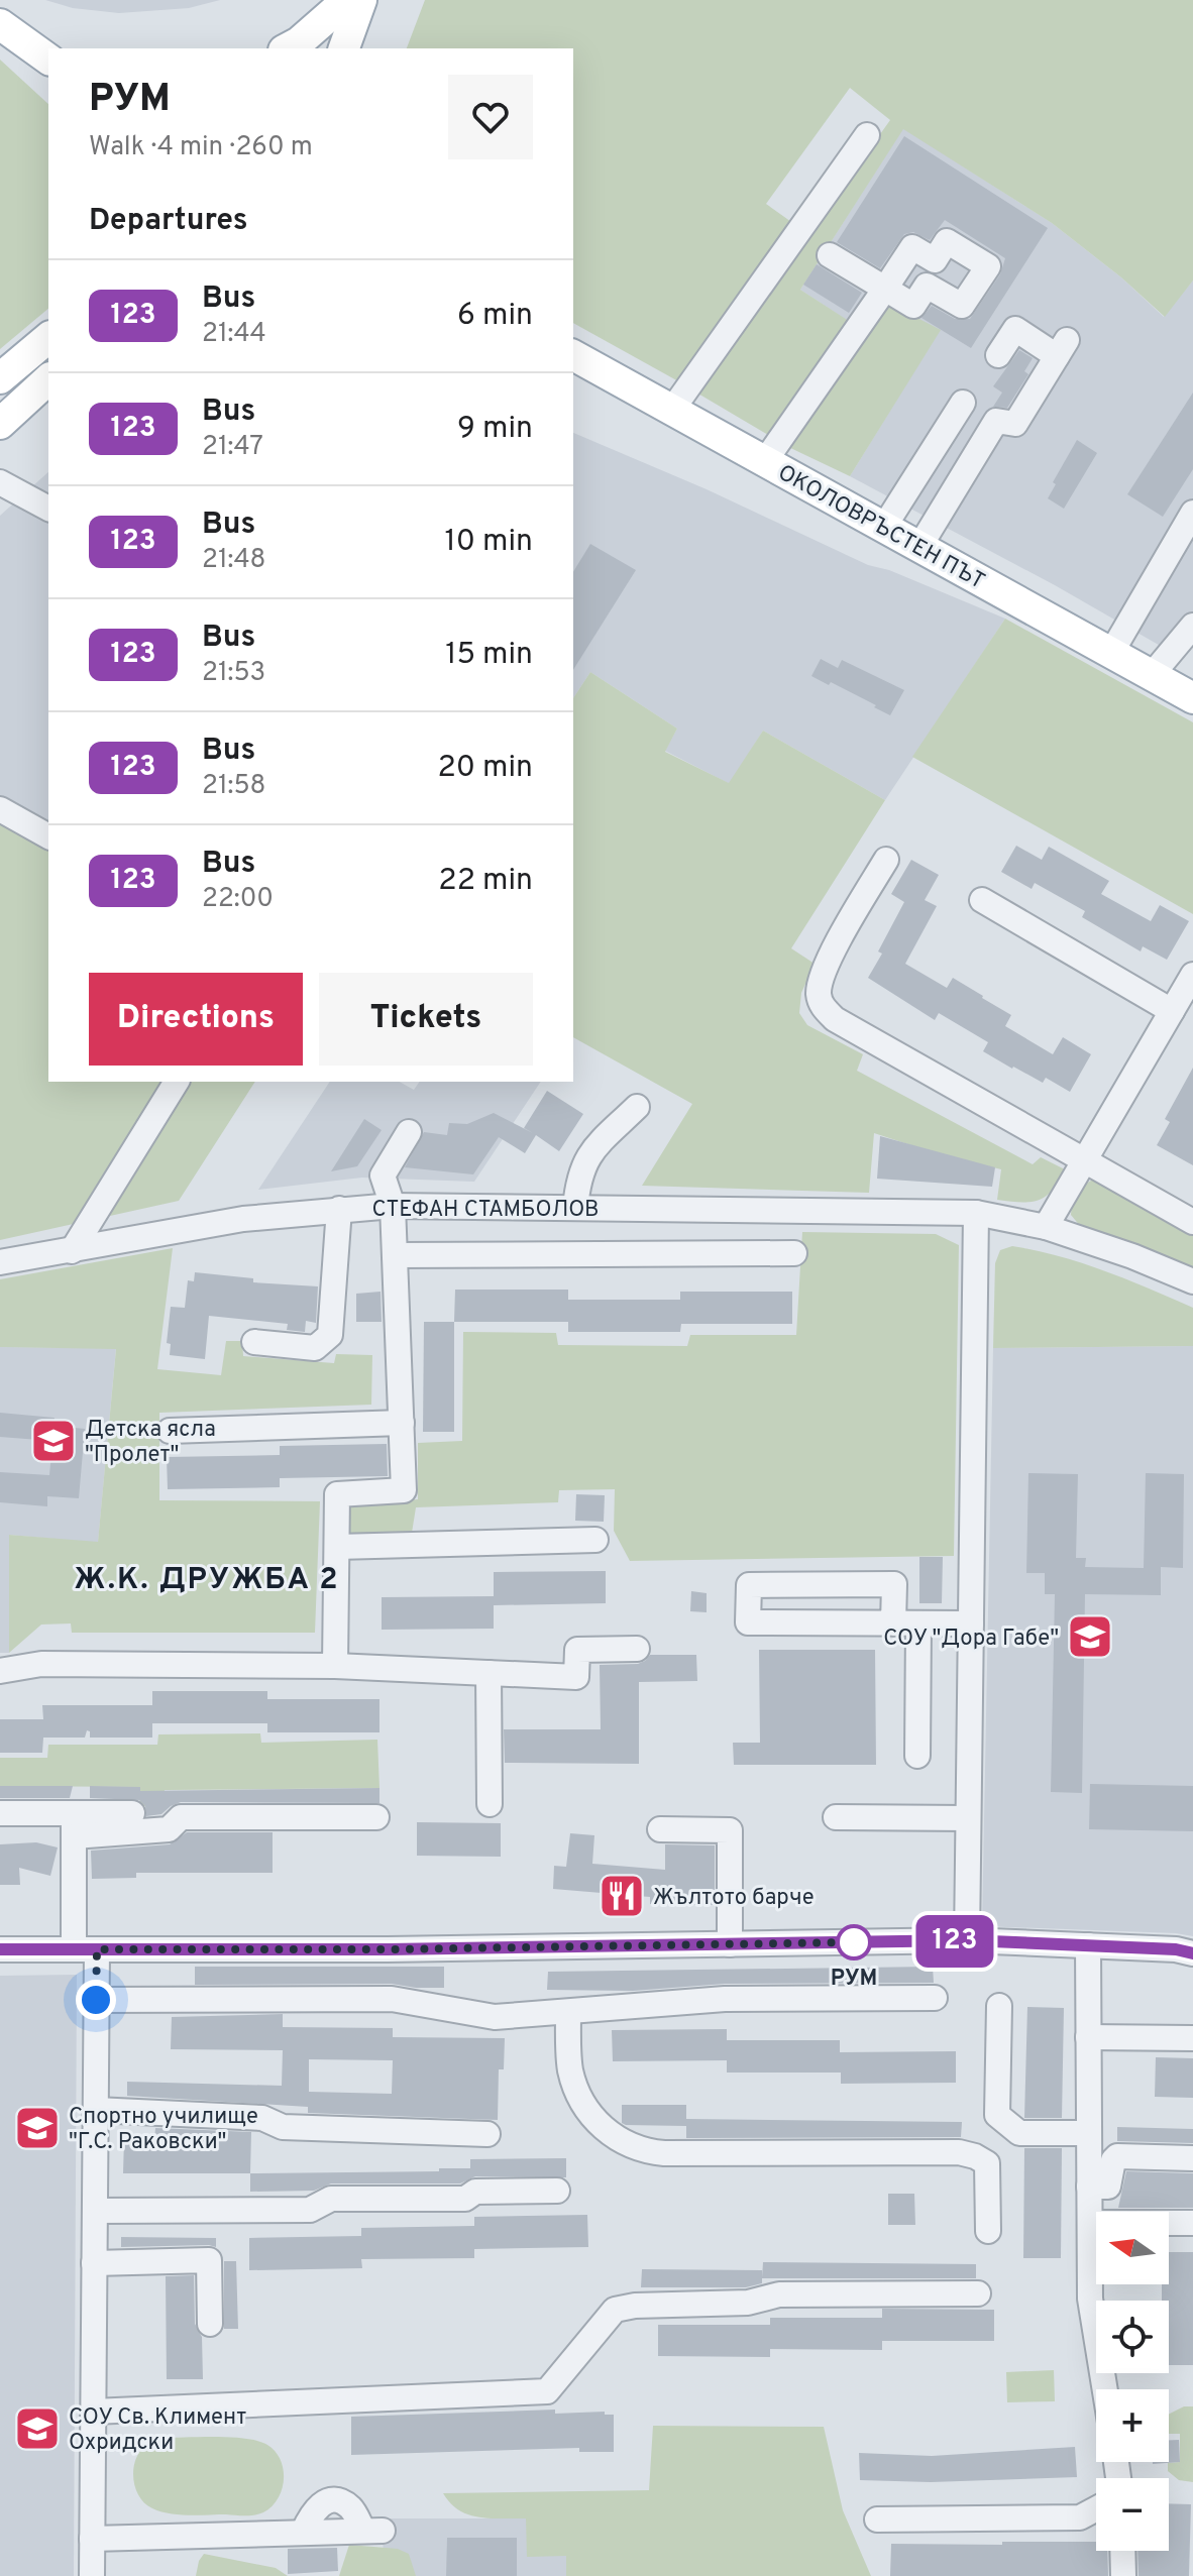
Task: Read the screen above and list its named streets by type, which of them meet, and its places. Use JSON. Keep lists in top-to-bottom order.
{
  "streets": {
    "main road": ["ОКОЛОВРЪСТЕН ПЪТ"],
    "street": ["СТЕФАН СТАМБОЛОВ"]
  },
  "districts": ["Ж.К. ДРУЖБА 2"],
  "places": {
    "school or university": [
      "Детска ясла \"Пролет\"",
      "СОУ \"Дора Габе\"",
      "Спортно училище \"Г.С. Раковски\"",
      "СОУ Св. Климент Охридски"
    ],
    "restaurant": ["Жълтото барче"],
    "other": ["РУМ"]
  },
  "lines": ["bus line 123"],
  "north": "left",
  "page": {
    "on_map": "123",
    "heading": [
      ["РУМ", "Walk · 4 min · 260 m"],
      "Departures"
    ],
    "list": [
      {
        "mark": "123",
        "name": "Bus",
        "note": "21:44",
        "value": "6 min"
      },
      {
        "mark": "123",
        "name": "Bus",
        "note": "21:47",
        "value": "9 min"
      },
      {
        "mark": "123",
        "name": "Bus",
        "note": "21:48",
        "value": "10 min"
      },
      {
        "mark": "123",
        "name": "Bus",
        "note": "21:53",
        "value": "15 min"
      },
      {
        "mark": "123",
        "name": "Bus",
        "note": "21:58",
        "value": "20 min"
      },
      {
        "mark": "123",
        "name": "Bus",
        "note": "22:00",
        "value": "22 min"
      }
    ],
    "buttons": ["Directions", "Tickets"],
    "map_buttons": ["+", "−"]
  }
}
